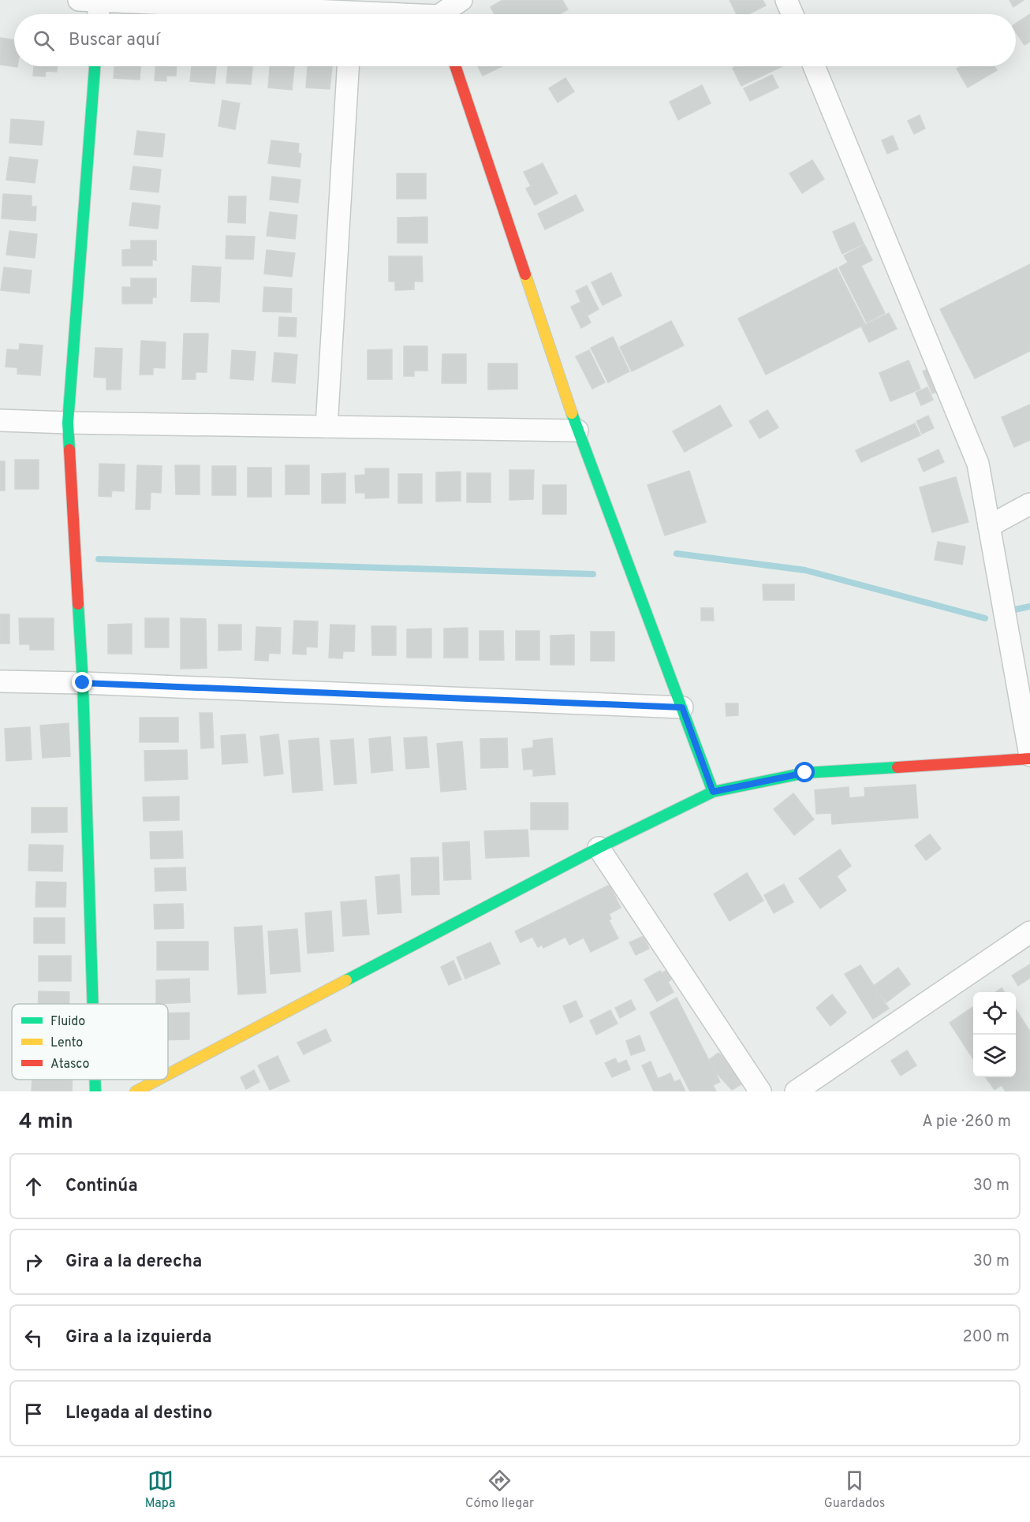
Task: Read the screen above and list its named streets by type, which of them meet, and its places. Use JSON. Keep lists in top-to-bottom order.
{
  "legend": ["Fluido", "Lento", "Atasco"],
  "page": {
    "search": "Buscar aquí",
    "heading": ["4 min", "A pie · 260 m"],
    "list": [
      ["Continúa", "30 m"],
      ["Gira a la derecha", "30 m"],
      ["Gira a la izquierda", "200 m"],
      "Llegada al destino"
    ],
    "nav": ["Mapa", "Cómo llegar", "Guardados"]
  }
}
